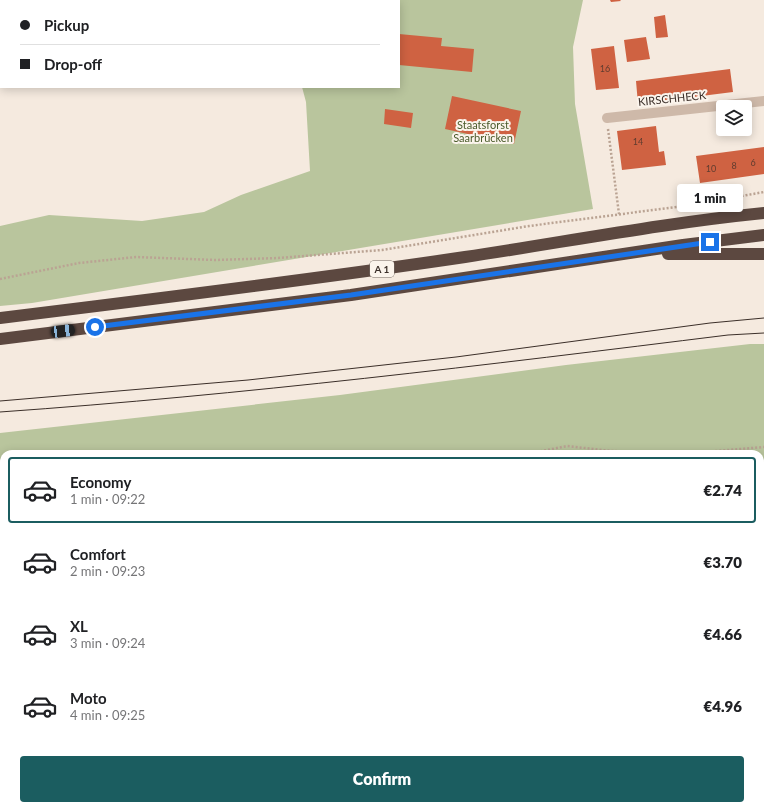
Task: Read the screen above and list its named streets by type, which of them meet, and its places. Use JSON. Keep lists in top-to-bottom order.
{
  "streets": {
    "highway": ["A 1"],
    "street": ["KIRSCHHECK"]
  },
  "parks": ["Staatsforst Saarbrücken"],
  "house_numbers": [
    "16",
    "14",
    "6",
    "8",
    "10"
  ],
  "page": {
    "banner": ["Pickup", "Drop-off"],
    "bubble": "1 min",
    "list": [
      {
        "name": "Economy",
        "note": "1 min · 09:22",
        "value": "€2.74"
      },
      {
        "name": "Comfort",
        "note": "2 min · 09:23",
        "value": "€3.70"
      },
      {
        "name": "XL",
        "note": "3 min · 09:24",
        "value": "€4.66"
      },
      {
        "name": "Moto",
        "note": "4 min · 09:25",
        "value": "€4.96"
      }
    ],
    "buttons": "Confirm"
  }
}
